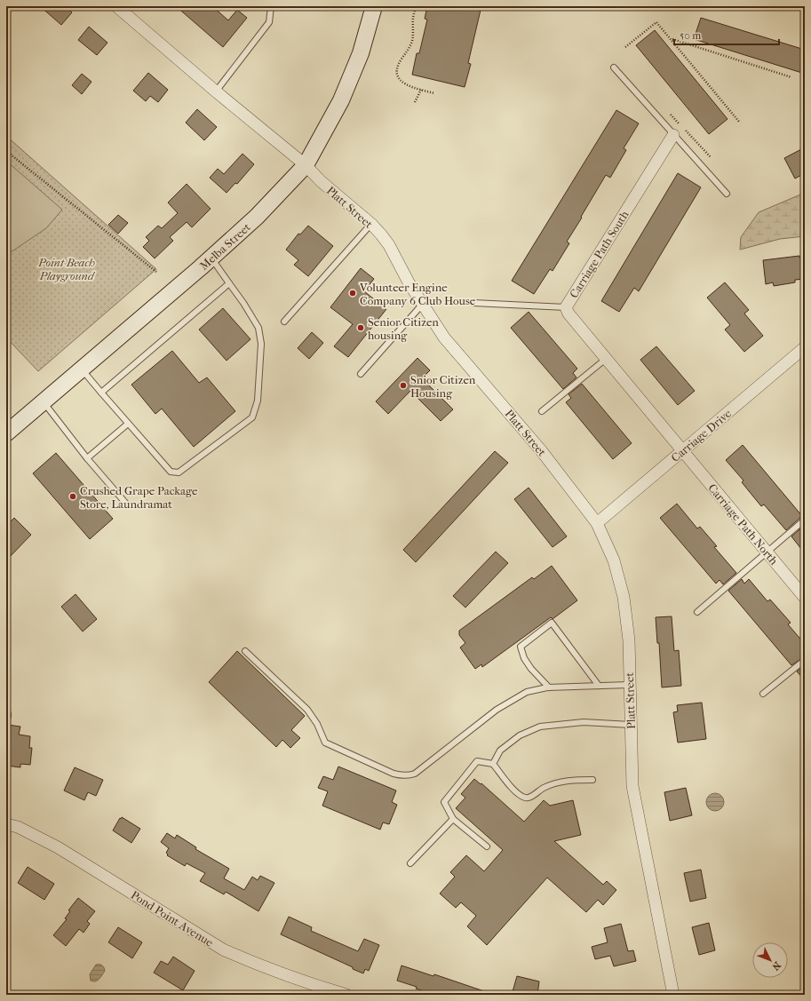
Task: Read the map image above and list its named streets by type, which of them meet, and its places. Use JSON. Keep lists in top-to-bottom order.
{
  "streets": {
    "main road": ["Melba Street"],
    "street": [
      "Platt Street",
      "Carriage Path South",
      "Carriage Drive",
      "Carriage Path North",
      "Pond Point Avenue"
    ]
  },
  "crossings": [
    ["Platt Street", "Melba Street"],
    ["Platt Street", "Carriage Drive"],
    ["Carriage Path South", "Carriage Drive"],
    ["Carriage Path South", "Carriage Path North"],
    ["Carriage Drive", "Carriage Path North"]
  ],
  "parks": ["Point Beach Playground"],
  "places": [
    "Volunteer Engine Company 6 Club House",
    "Senior Citizen housing",
    "Snior Citizen Housing",
    "Crushed Grape Package Store, Laundramat"
  ],
  "scale_bar": "50 m",
  "north": "bottom right"
}
